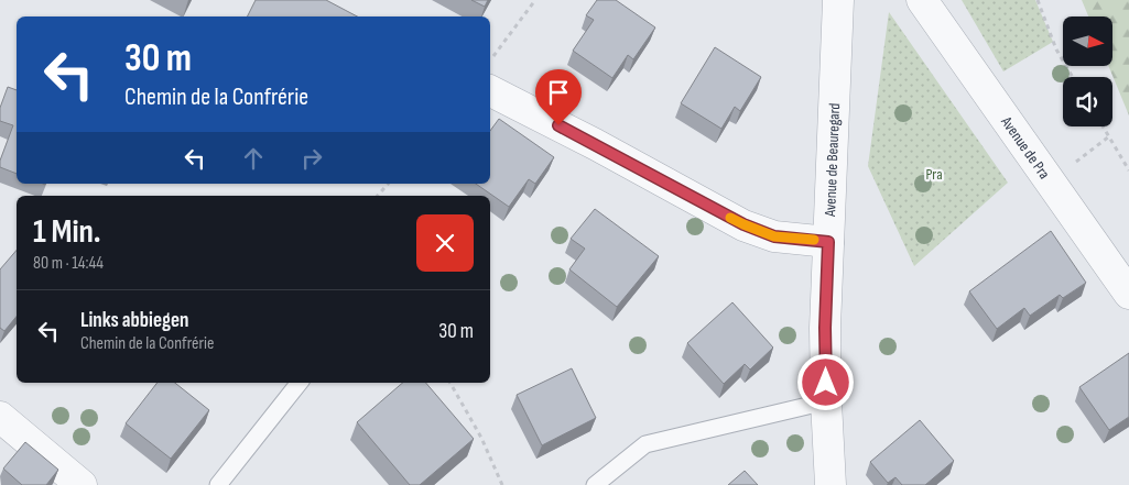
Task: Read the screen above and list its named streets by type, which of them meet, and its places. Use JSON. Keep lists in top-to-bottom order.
{
  "streets": {
    "street": ["Avenue de Pra", "Avenue de Beauregard"]
  },
  "parks": ["Pra"],
  "north": "right",
  "page": {
    "turn": ["30 m", "Chemin de la Confrérie"],
    "heading": ["1 Min.", "80 m · 14:44"],
    "list": [
      {
        "name": "Links abbiegen",
        "note": "Chemin de la Confrérie",
        "value": "30 m"
      }
    ]
  }
}
